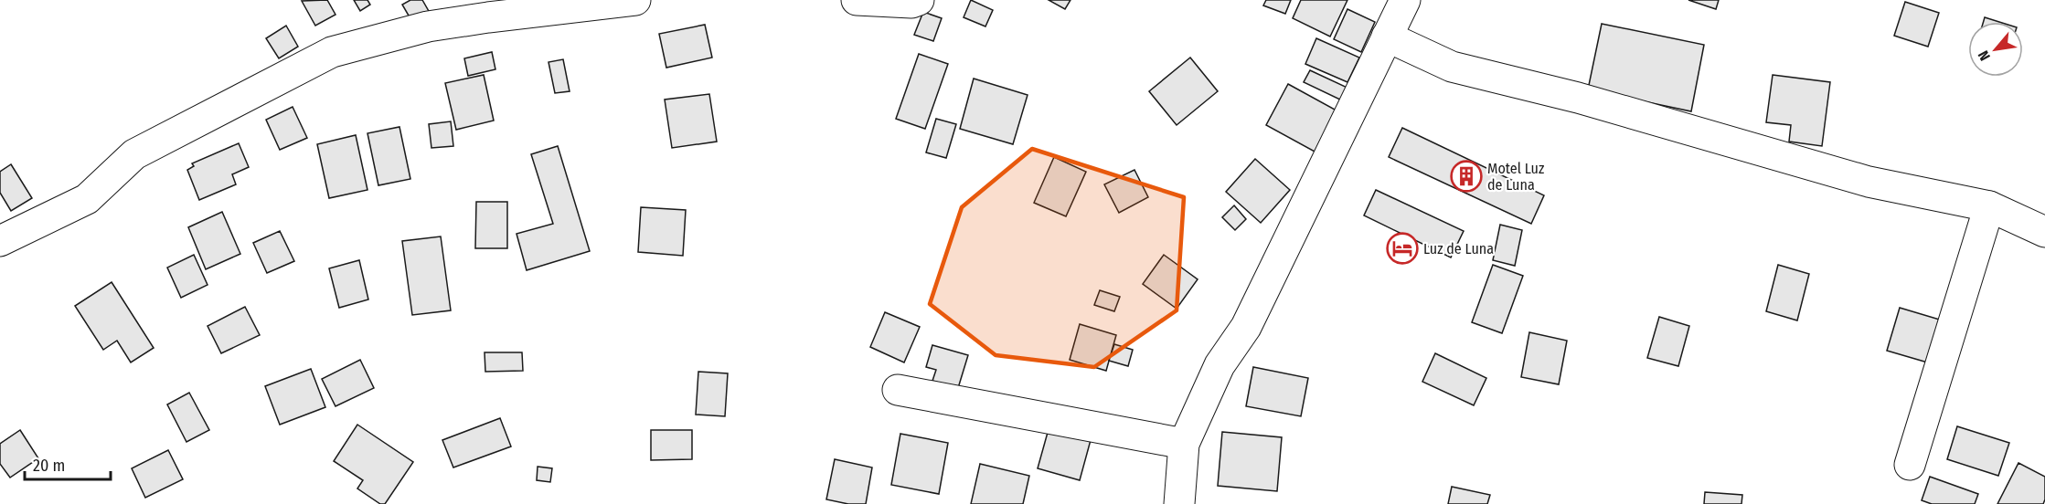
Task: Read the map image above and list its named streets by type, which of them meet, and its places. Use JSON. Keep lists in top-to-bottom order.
{
  "places": {
    "building": ["Motel Luz de Luna"],
    "hotel": ["Luz de Luna"]
  },
  "scale_bar": "20 m",
  "north": "bottom left"
}
